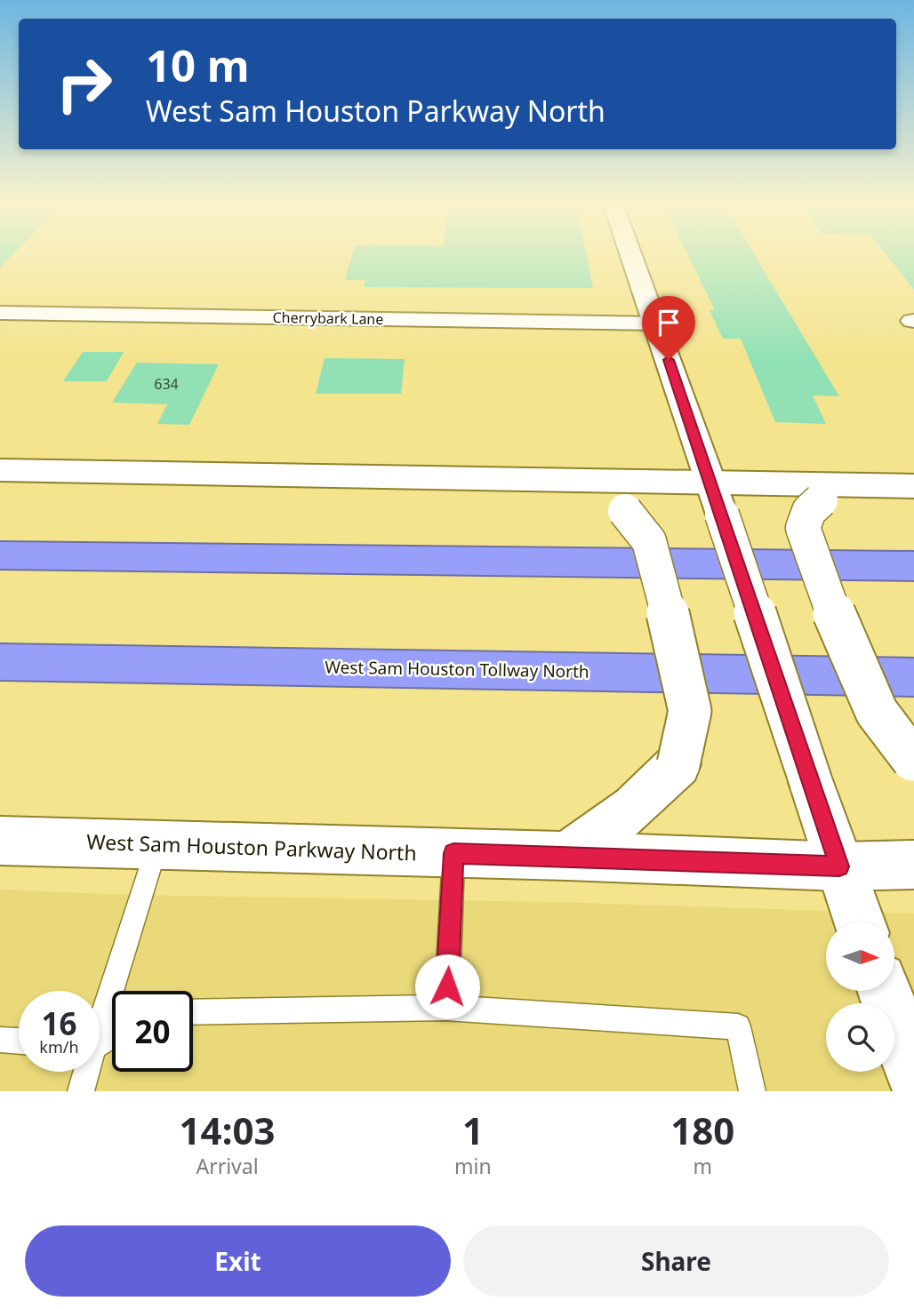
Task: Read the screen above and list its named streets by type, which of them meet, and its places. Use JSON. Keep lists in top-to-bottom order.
{
  "streets": {
    "highway": ["West Sam Houston Tollway North"],
    "main road": ["West Sam Houston Parkway North"],
    "street": ["Cherrybark Lane"]
  },
  "house_numbers": ["634"],
  "north": "right",
  "page": {
    "turn": ["10 m", "West Sam Houston Parkway North"],
    "speed": "16 km/h",
    "limit": "20",
    "eta": [
      "14:03",
      "Arrival",
      "1",
      "min",
      "180",
      "m"
    ],
    "buttons": ["Exit", "Share"]
  }
}
